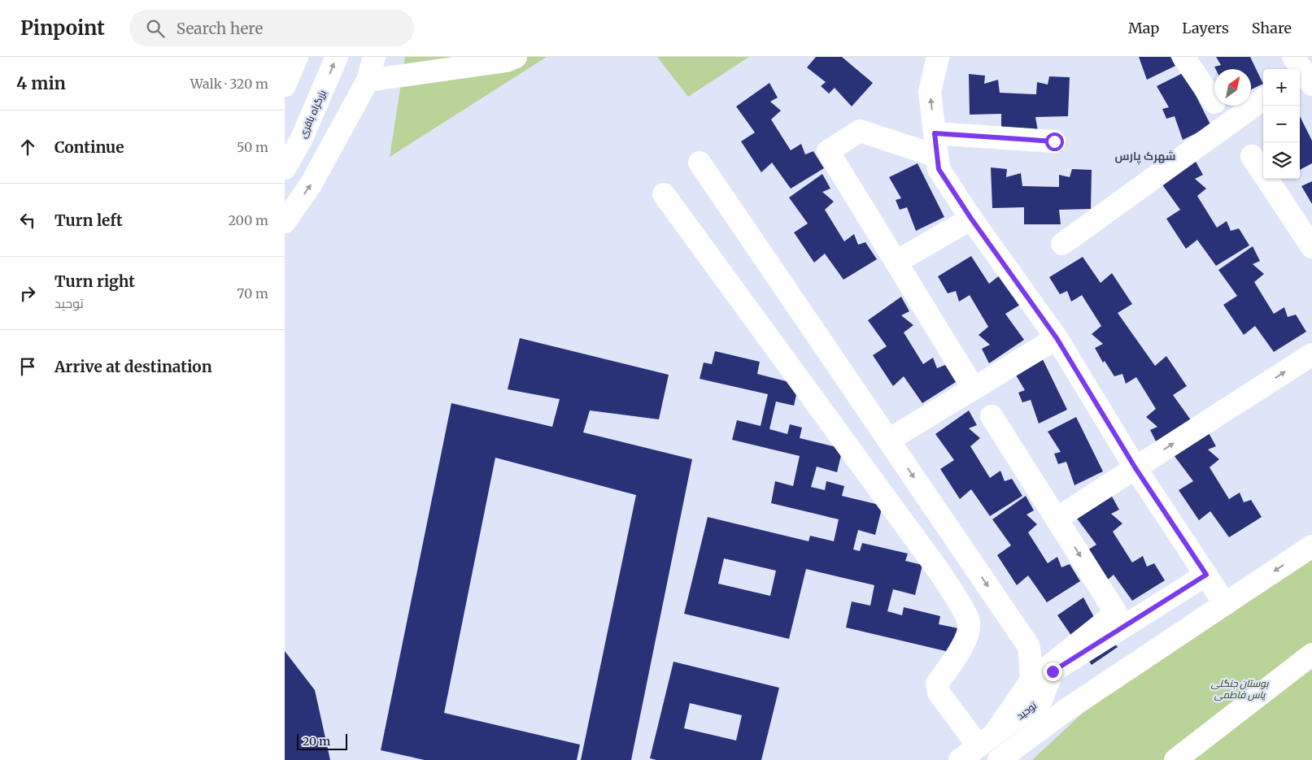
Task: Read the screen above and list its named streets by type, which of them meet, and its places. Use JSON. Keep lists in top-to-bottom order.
{
  "streets": {
    "main road": ["بزرگراه باقری", "توحید"]
  },
  "districts": ["شهرک پارس"],
  "parks": ["بوستان جنگلی یاس فاطمی"],
  "scale_bar": "20 m",
  "north": "top right",
  "page": {
    "header": "Pinpoint",
    "search": "Search here",
    "nav": ["Map", "Layers", "Share"],
    "heading": ["4 min", "Walk · 320 m"],
    "map_buttons": ["+", "−"],
    "list": [
      ["Continue", "50 m"],
      ["Turn left", "200 m"],
      ["Turn right", "توحید", "70 m"],
      "Arrive at destination"
    ],
    "scale": "20 m"
  }
}
